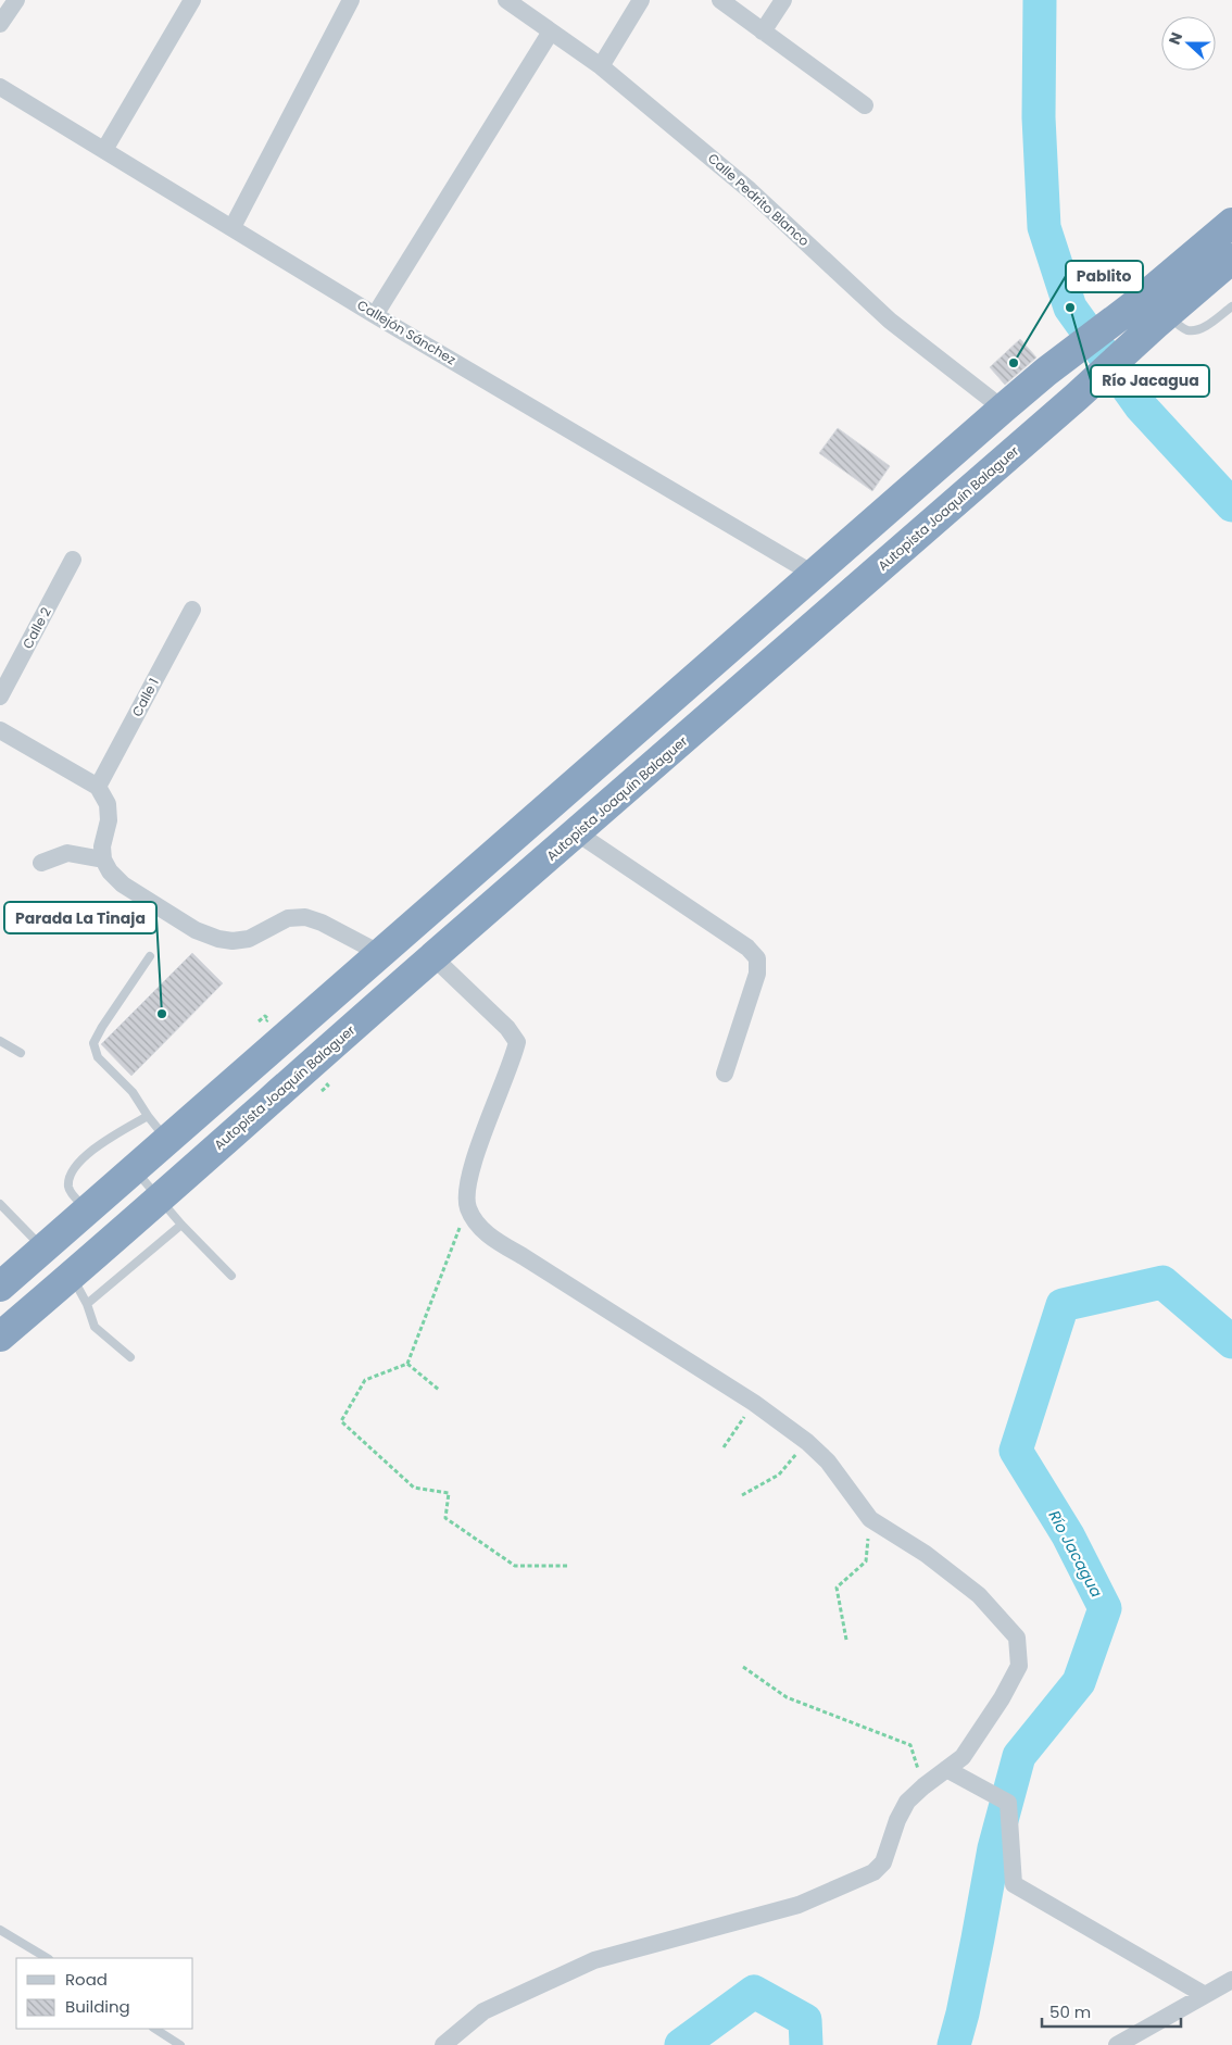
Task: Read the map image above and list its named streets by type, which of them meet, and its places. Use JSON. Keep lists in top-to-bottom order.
{
  "streets": {
    "highway": ["Autopista Joaquín Balaguer"],
    "street": [
      "Calle Pedrito Blanco",
      "Callejón Sánchez",
      "Calle 2",
      "Calle 1"
    ]
  },
  "crossings": [
    ["Calle Pedrito Blanco", "Autopista Joaquín Balaguer"],
    ["Callejón Sánchez", "Autopista Joaquín Balaguer"]
  ],
  "water": ["Río Jacagua"],
  "places": ["Río Jacagua", "Pablito", "Parada La Tinaja"],
  "legend": ["Road", "Building"],
  "scale_bar": "50 m",
  "north": "left"
}
